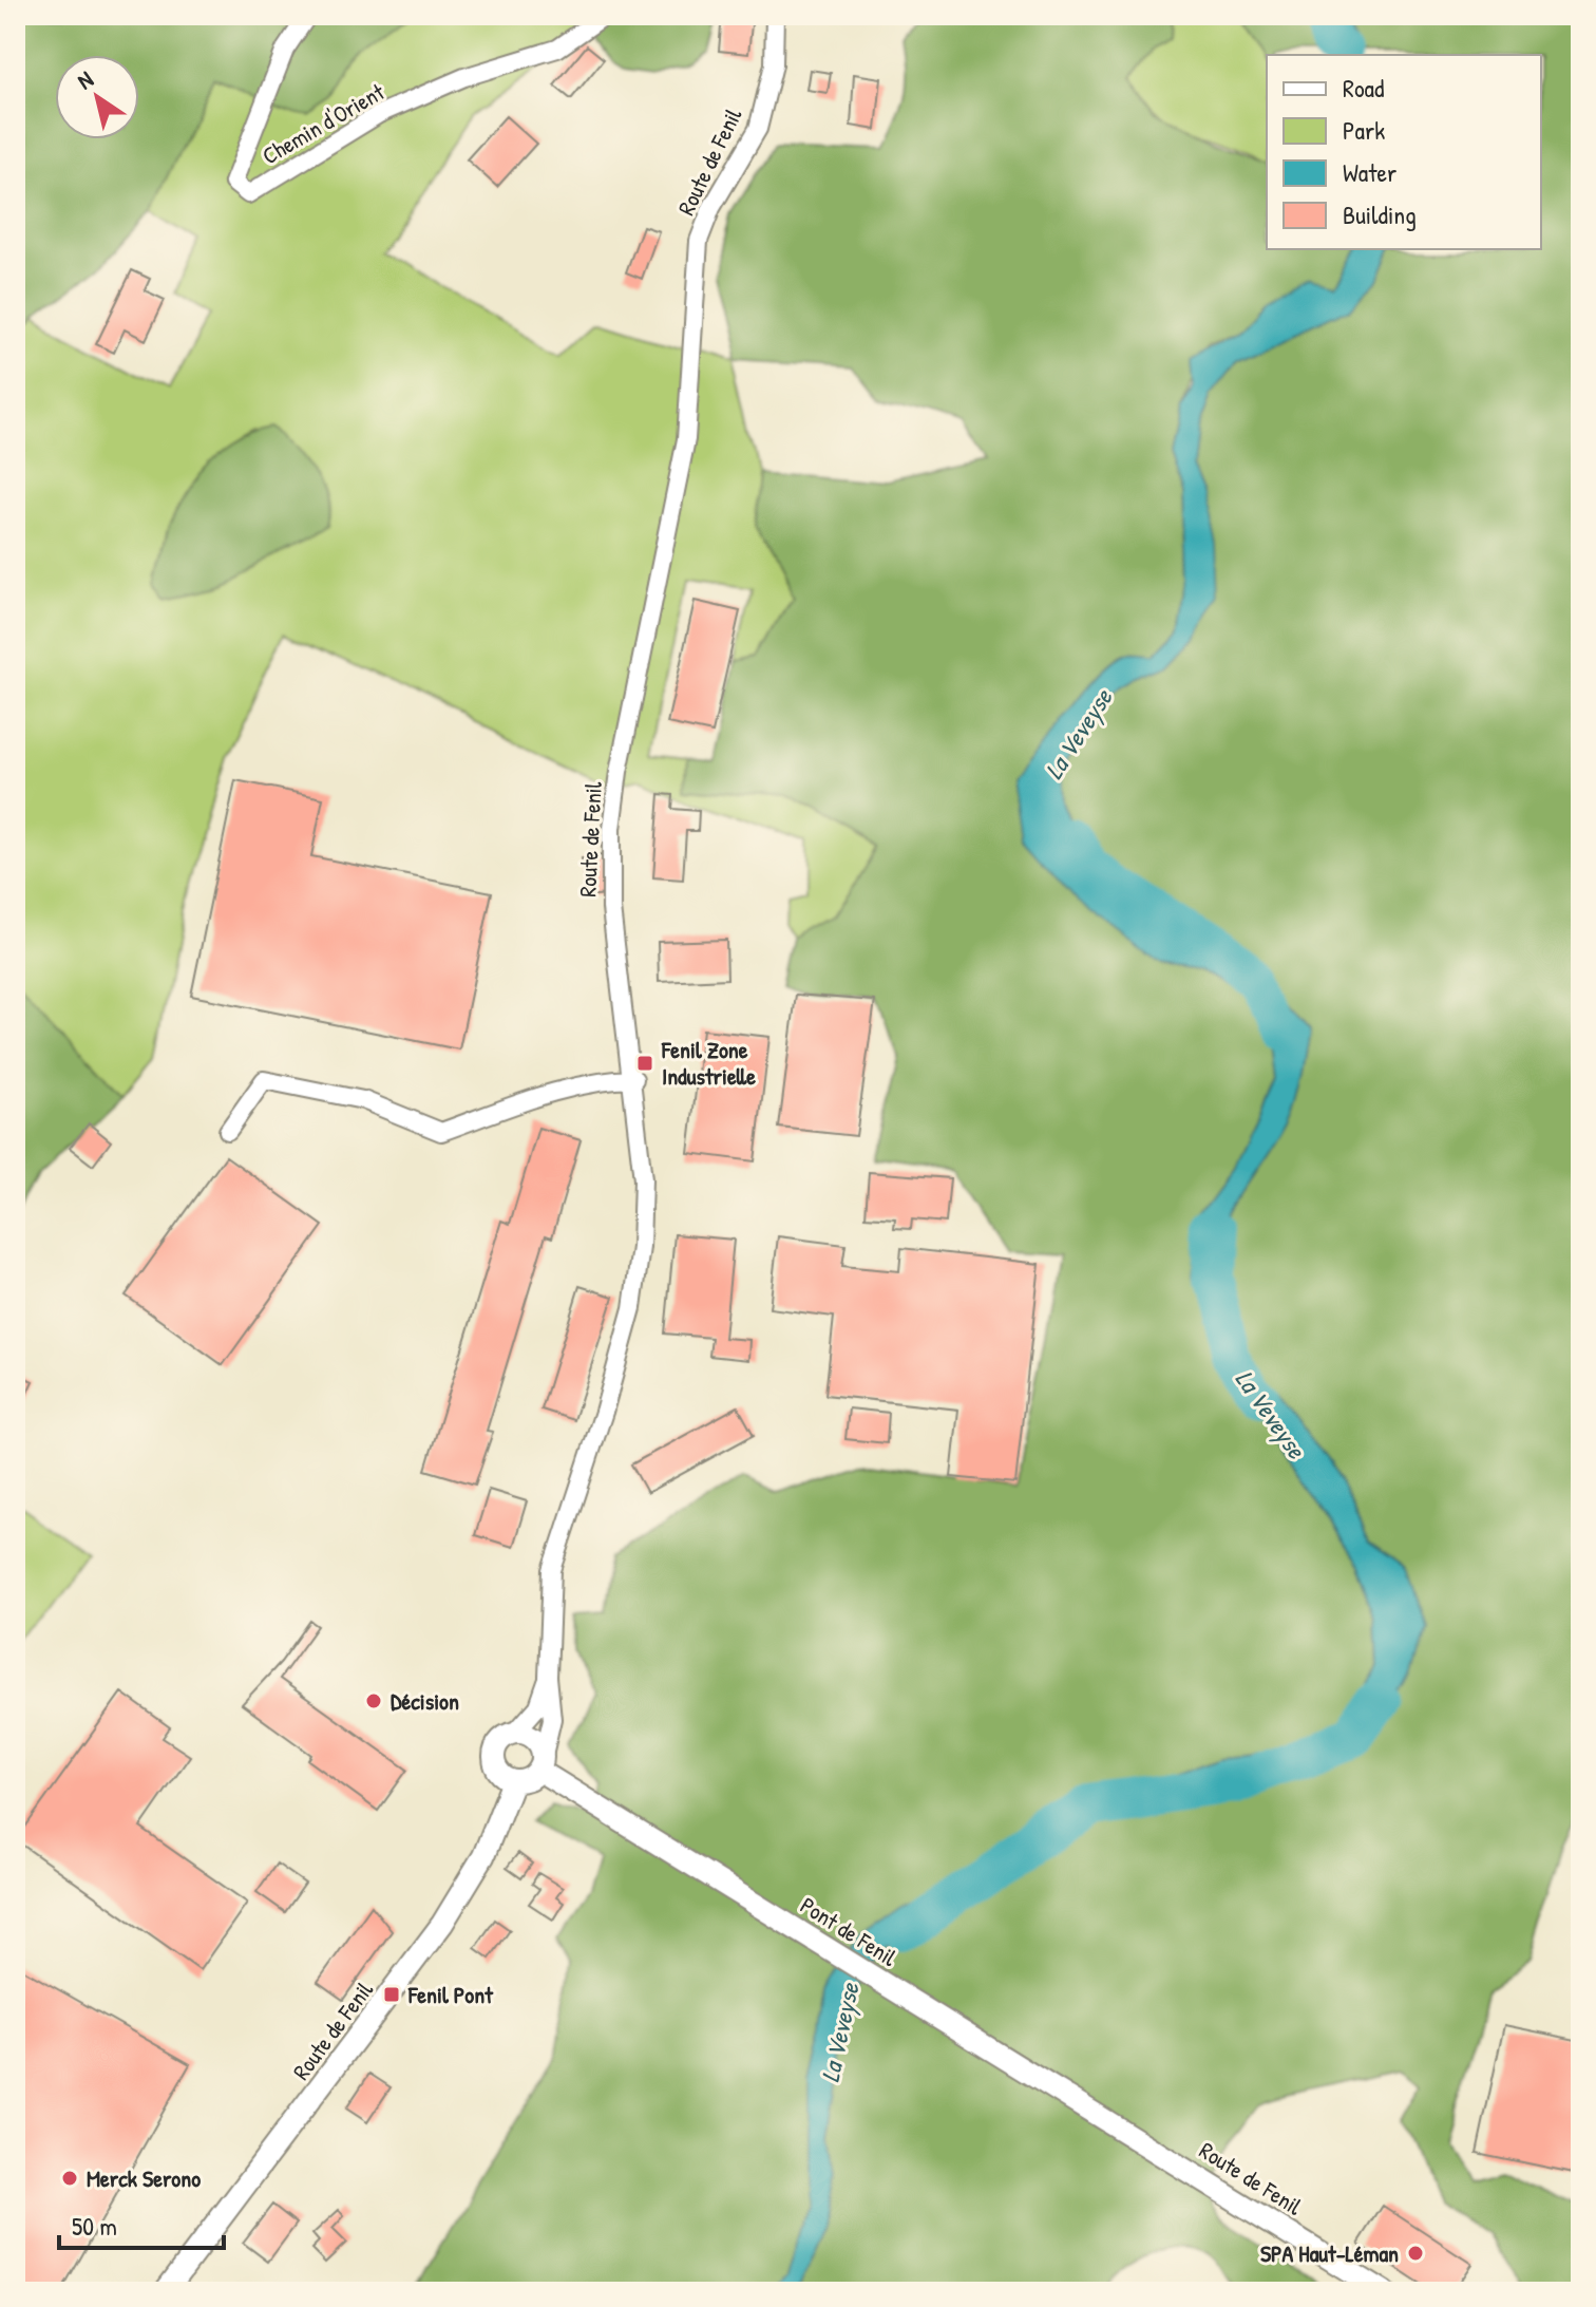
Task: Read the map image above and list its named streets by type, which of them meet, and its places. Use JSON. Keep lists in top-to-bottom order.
{
  "streets": {
    "street": ["Chemin d'Orient", "Route de Fenil", "Pont de Fenil"]
  },
  "crossings": [
    ["Route de Fenil", "Pont de Fenil"]
  ],
  "water": ["La Veveyse"],
  "places": {
    "transit": ["Fenil Zone Industrielle", "Fenil Pont"],
    "other": ["Décision", "Merck Serono", "SPA Haut-Léman"]
  },
  "legend": [
    "Road",
    "Park",
    "Water",
    "Building"
  ],
  "scale_bar": "50 m",
  "north": "top left"
}
